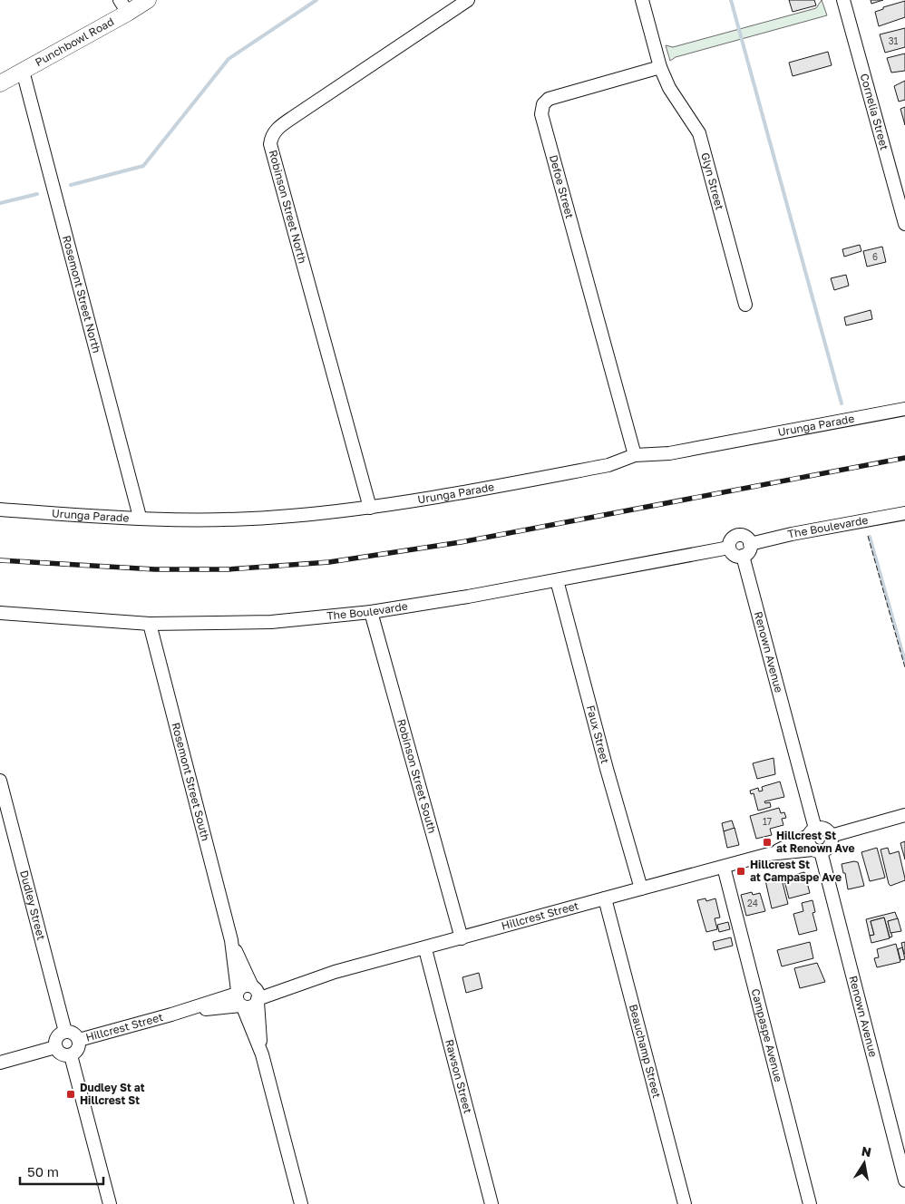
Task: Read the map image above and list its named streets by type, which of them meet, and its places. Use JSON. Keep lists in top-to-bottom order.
{
  "streets": {
    "main road": ["Punchbowl Road"],
    "street": [
      "Cornelia Street",
      "Glyn Street",
      "Defoe Street",
      "Robinson Street North",
      "Rosemont Street North",
      "Urunga Parade",
      "The Boulevarde",
      "Renown Avenue",
      "Faux Street",
      "Robinson Street South",
      "Rosemont Street South",
      "Dudley Street",
      "Hillcrest Street",
      "Campaspe Avenue",
      "Beauchamp Street",
      "Rawson Street"
    ]
  },
  "crossings": [
    ["Punchbowl Road", "Rosemont Street North"],
    ["Glyn Street", "Defoe Street"],
    ["Defoe Street", "Urunga Parade"],
    ["Robinson Street North", "Urunga Parade"],
    ["Rosemont Street North", "Urunga Parade"],
    ["The Boulevarde", "Renown Avenue"],
    ["The Boulevarde", "Faux Street"],
    ["The Boulevarde", "Robinson Street South"],
    ["The Boulevarde", "Rosemont Street South"],
    ["Renown Avenue", "Hillcrest Street"],
    ["Faux Street", "Hillcrest Street"],
    ["Robinson Street South", "Hillcrest Street"],
    ["Rosemont Street South", "Hillcrest Street"],
    ["Dudley Street", "Hillcrest Street"],
    ["Hillcrest Street", "Campaspe Avenue"],
    ["Hillcrest Street", "Beauchamp Street"],
    ["Hillcrest Street", "Rawson Street"]
  ],
  "places": {
    "transit": ["Hillcrest St at Renown Ave", "Hillcrest St at Campaspe Ave", "Dudley St at Hillcrest St"]
  },
  "house_numbers": [
    "31",
    "6",
    "17",
    "24"
  ],
  "scale_bar": "50 m",
  "north": "top"
}
